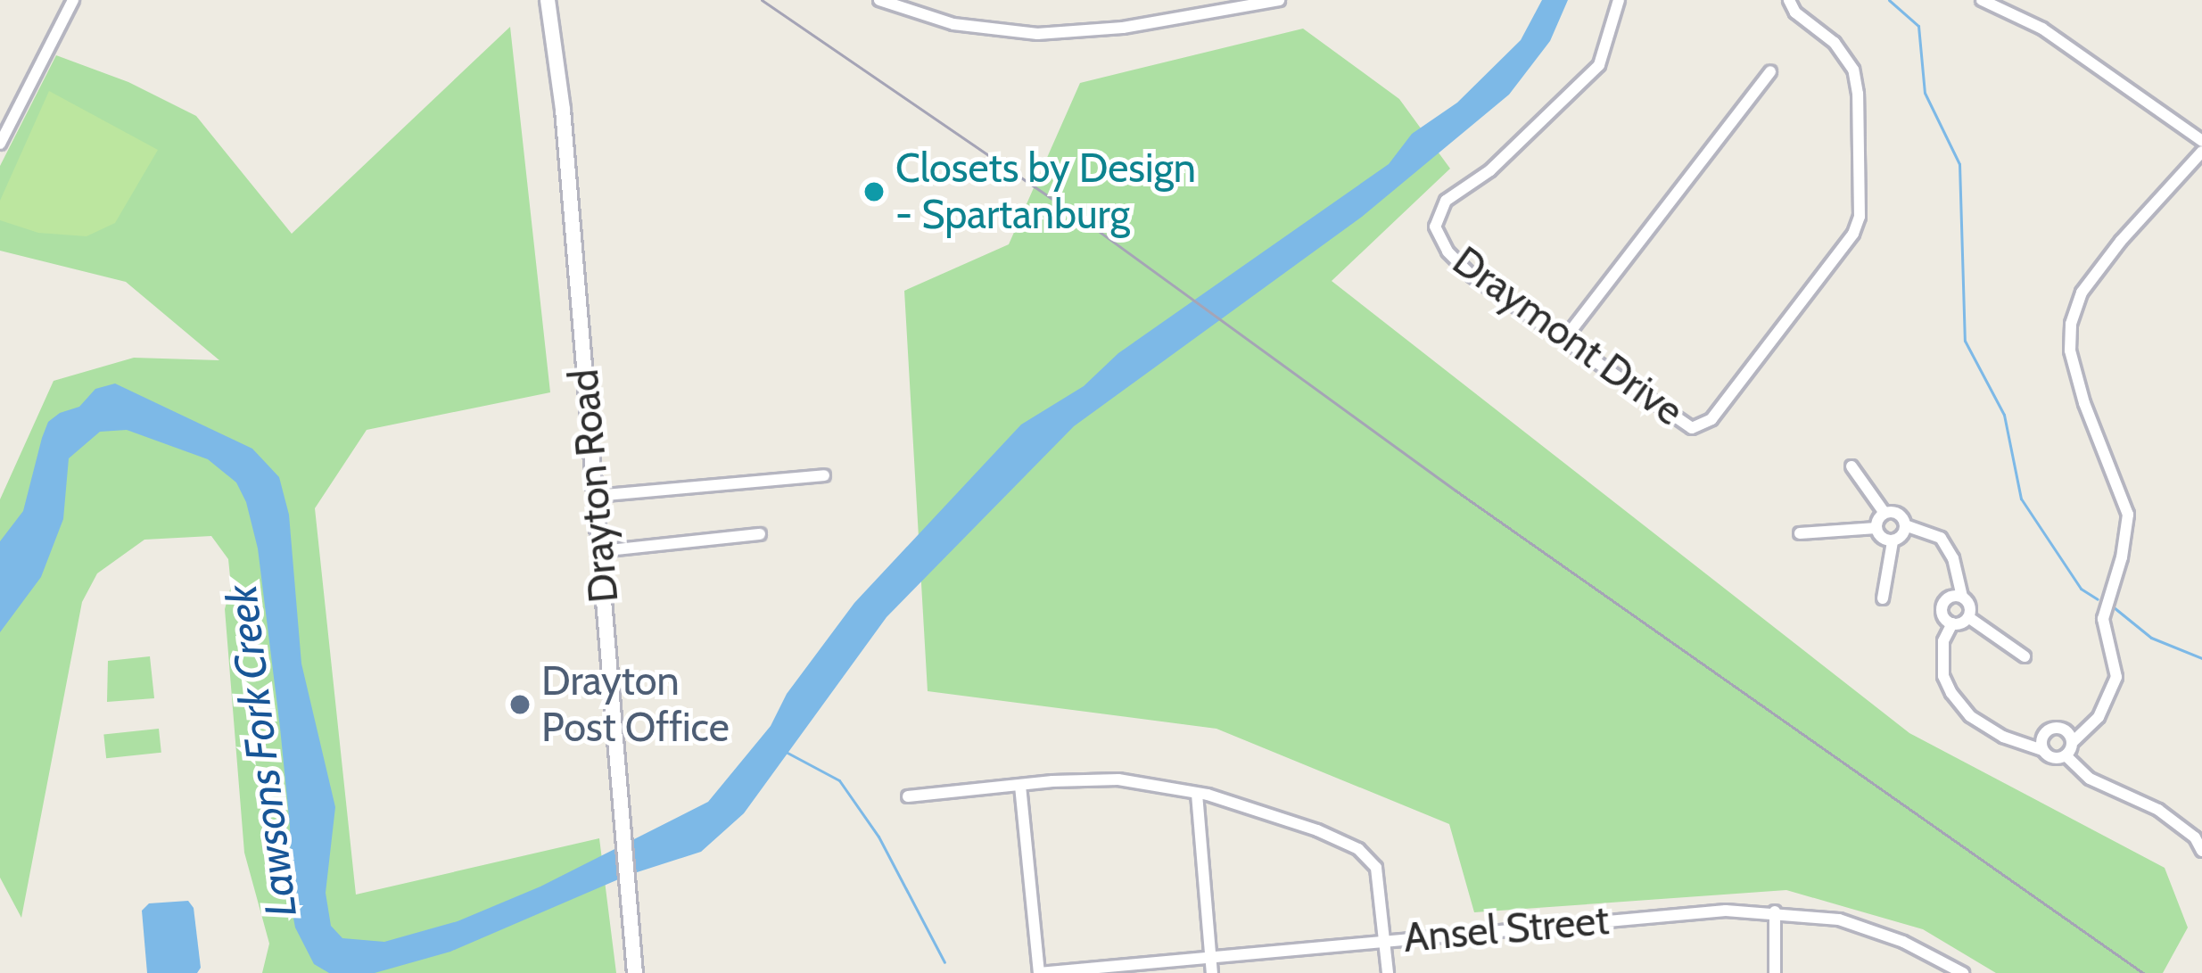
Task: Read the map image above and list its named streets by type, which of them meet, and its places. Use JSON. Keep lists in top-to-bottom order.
{
  "streets": {
    "main road": ["Drayton Road"],
    "street": ["Draymont Drive", "Ansel Street"]
  },
  "water": ["Lawsons Fork Creek"],
  "places": ["Closets by Design - Spartanburg", "Drayton Post Office"]
}
